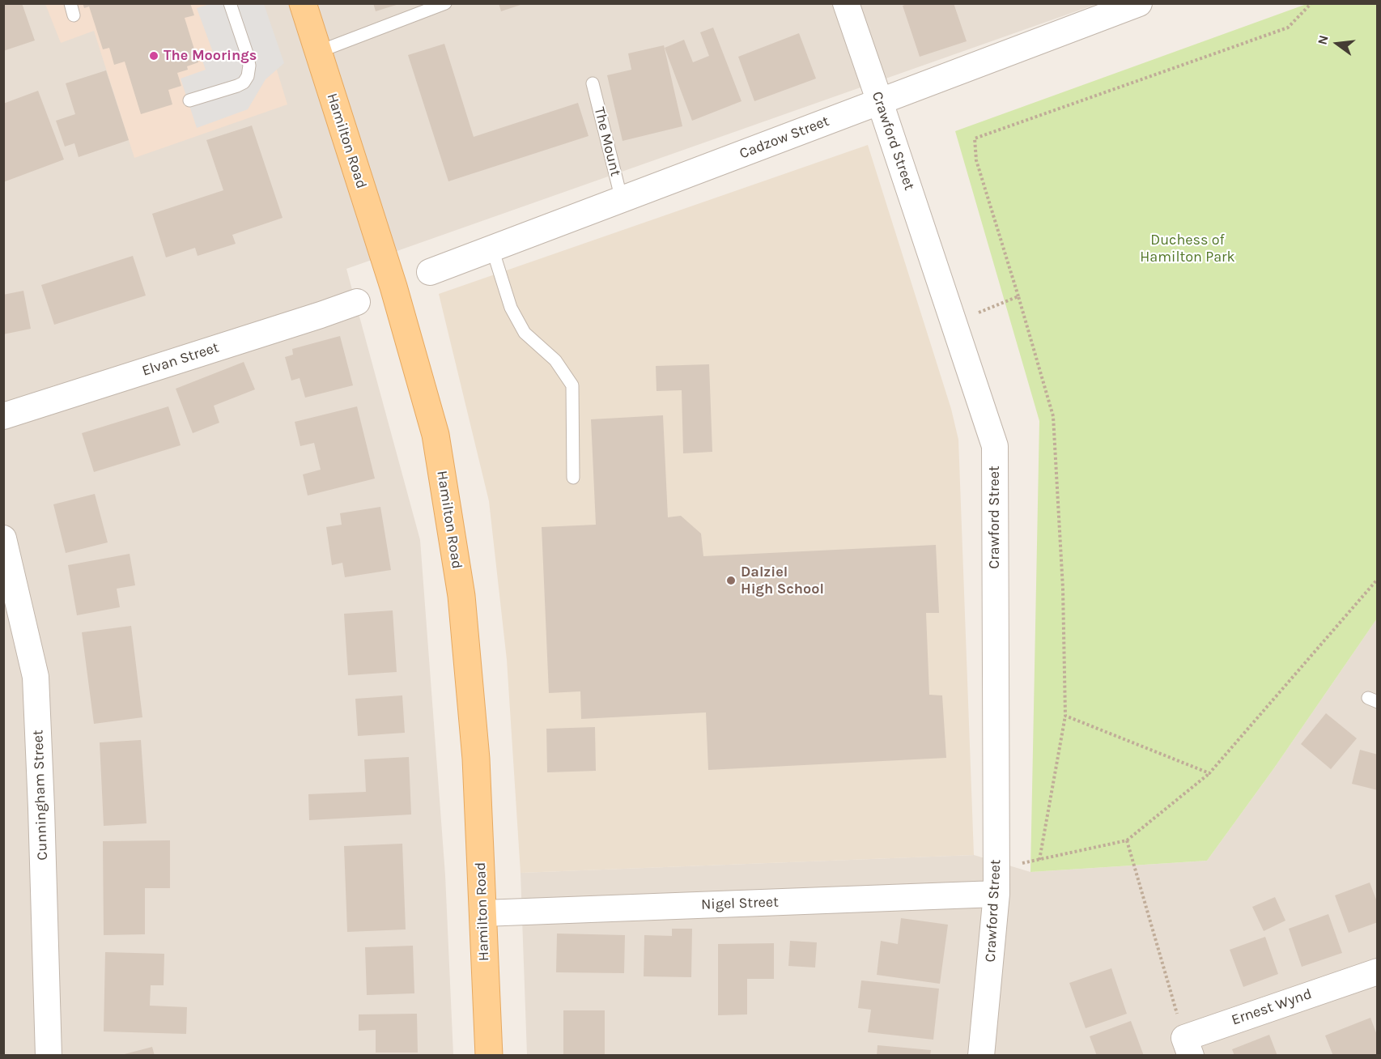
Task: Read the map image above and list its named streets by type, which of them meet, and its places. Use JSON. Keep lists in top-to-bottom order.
{
  "streets": {
    "main road": ["Hamilton Road"],
    "street": [
      "Cadzow Street",
      "Crawford Street",
      "Elvan Street",
      "Cunningham Street",
      "Nigel Street",
      "Ernest Wynd"
    ],
    "lane": ["The Mount"]
  },
  "crossings": [
    ["Cadzow Street", "Crawford Street"],
    ["Cadzow Street", "The Mount"],
    ["Hamilton Road", "Nigel Street"],
    ["Crawford Street", "Nigel Street"]
  ],
  "parks": ["Duchess of Hamilton Park"],
  "places": ["The Moorings", "Dalziel High School"],
  "north": "left"
}
